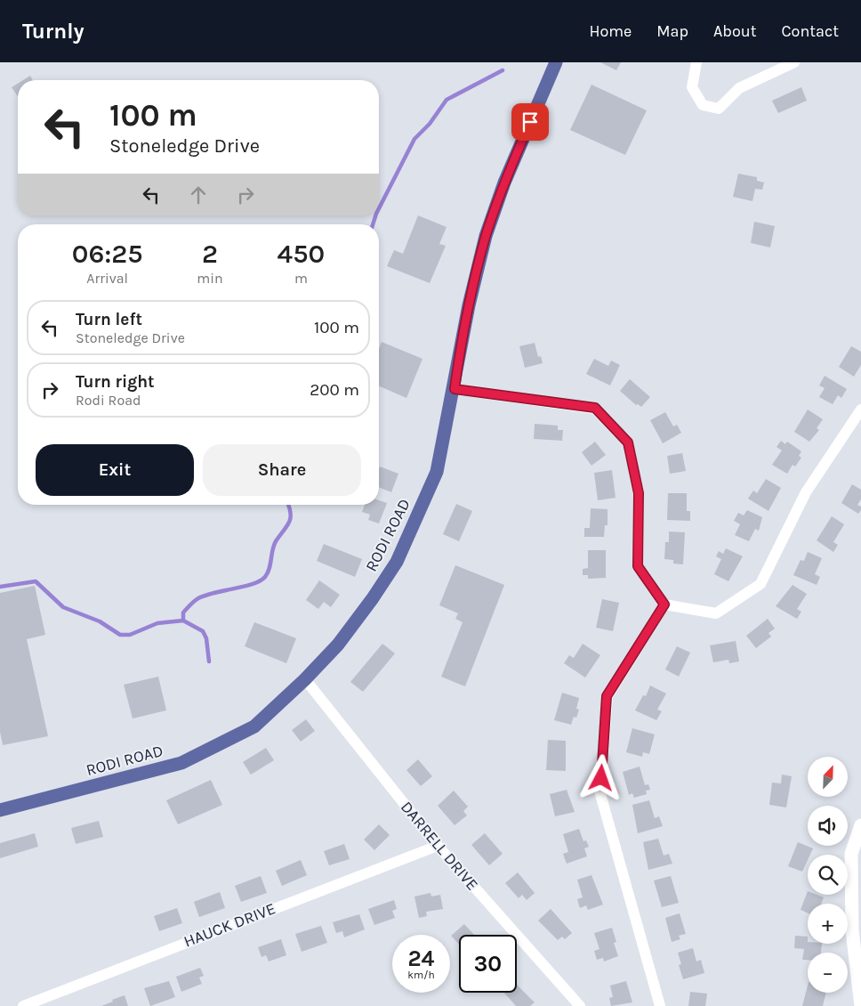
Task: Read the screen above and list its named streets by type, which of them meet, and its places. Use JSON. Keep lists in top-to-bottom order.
{
  "streets": {
    "main road": ["RODI ROAD"],
    "street": ["DARRELL DRIVE", "HAUCK DRIVE"]
  },
  "crossings": [
    ["RODI ROAD", "DARRELL DRIVE"],
    ["DARRELL DRIVE", "HAUCK DRIVE"]
  ],
  "north": "top right",
  "page": {
    "header": "Turnly",
    "nav": [
      "Home",
      "Map",
      "About",
      "Contact"
    ],
    "turn": ["100 m", "Stoneledge Drive"],
    "eta": [
      "06:25",
      "Arrival",
      "2",
      "min",
      "450",
      "m"
    ],
    "list": [
      {
        "name": "Turn left",
        "note": "Stoneledge Drive",
        "value": "100 m"
      },
      {
        "name": "Turn right",
        "note": "Rodi Road",
        "value": "200 m"
      }
    ],
    "buttons": ["Exit", "Share"],
    "map_buttons": ["+", "−"],
    "speed": "24 km/h",
    "limit": "30"
  }
}
